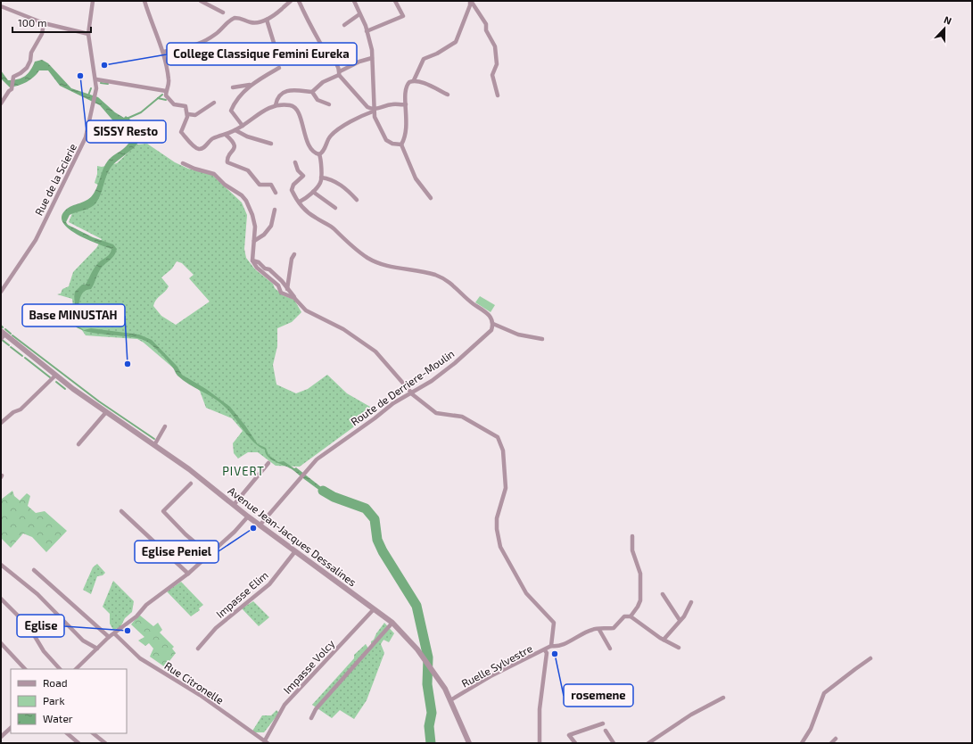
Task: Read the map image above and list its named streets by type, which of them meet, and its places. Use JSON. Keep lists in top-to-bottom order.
{
  "streets": {
    "street": [
      "Rue de la Scierie",
      "Route de Derriere-Moulin",
      "Avenue Jean-Jacques Dessalines",
      "Impasse Elim",
      "Ruelle Sylvestre",
      "Impasse Volcy",
      "Rue Citronelle"
    ]
  },
  "crossings": [
    ["Route de Derriere-Moulin", "Avenue Jean-Jacques Dessalines"],
    ["Avenue Jean-Jacques Dessalines", "Impasse Elim"],
    ["Avenue Jean-Jacques Dessalines", "Ruelle Sylvestre"],
    ["Avenue Jean-Jacques Dessalines", "Impasse Volcy"],
    ["Impasse Volcy", "Rue Citronelle"]
  ],
  "districts": ["PIVERT"],
  "places": [
    "College Classique Femini Eureka",
    "SISSY Resto",
    "Base MINUSTAH",
    "Eglise Peniel",
    "Eglise",
    "rosemene"
  ],
  "legend": ["Road", "Park", "Water"],
  "scale_bar": "100 m",
  "north": "top"
}
